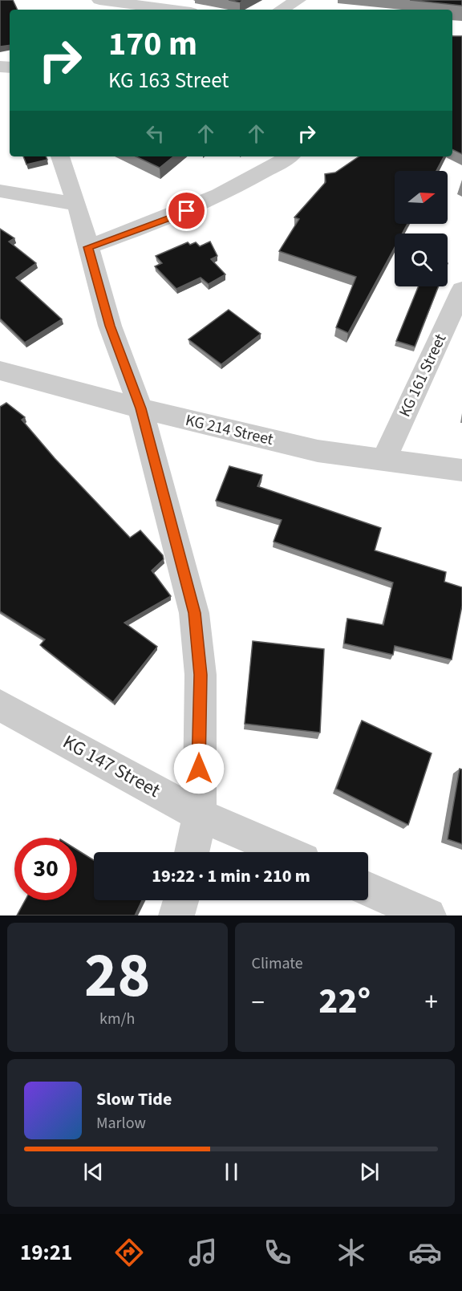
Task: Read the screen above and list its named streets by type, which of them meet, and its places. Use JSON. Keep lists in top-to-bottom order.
{
  "streets": {
    "street": ["KG 161 Street", "KG 214 Street", "KG 147 Street"]
  },
  "crossings": [
    ["KG 161 Street", "KG 214 Street"]
  ],
  "north": "right",
  "page": {
    "turn": ["170 m", "KG 163 Street"],
    "limit": "30",
    "trip": "19:22 · 1 min · 210 m",
    "tile": [
      ["28", "km/h"],
      "Climate"
    ],
    "heat": ["−", "22°", "+"],
    "song": ["Slow Tide", "Marlow"],
    "tabs": "19:21"
  }
}
